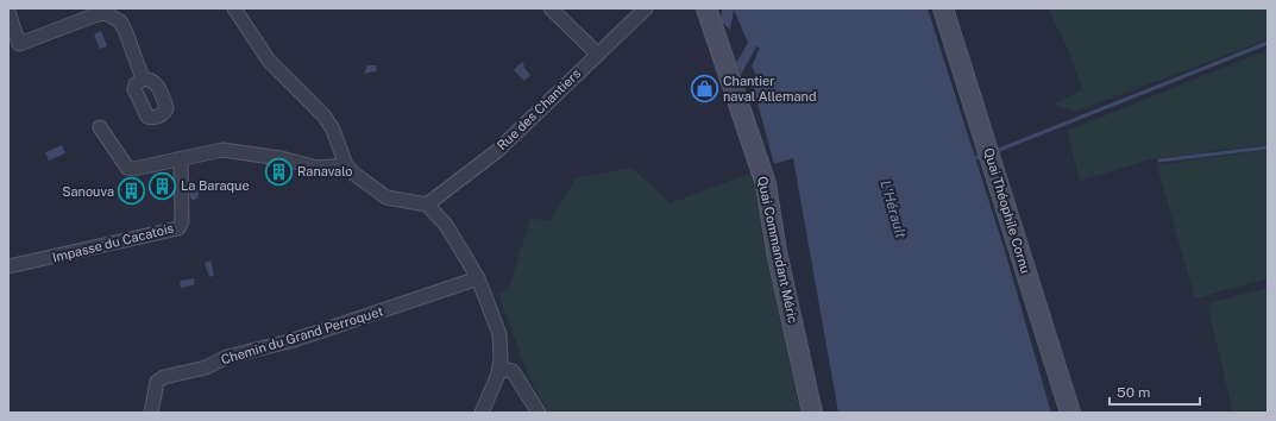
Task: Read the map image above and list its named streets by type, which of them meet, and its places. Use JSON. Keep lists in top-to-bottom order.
{
  "streets": {
    "main road": ["Quai Théophile Cornu", "Quai Commandant Méric"],
    "street": ["Rue des Chantiers", "Impasse du Cacatois", "Chemin du Grand Perroquet"]
  },
  "water": ["L'Hérault"],
  "places": {
    "shop": ["Chantier naval Allemand"],
    "building": ["Ranavalo", "La Baraque", "Sanouva"]
  },
  "scale_bar": "50 m"
}
